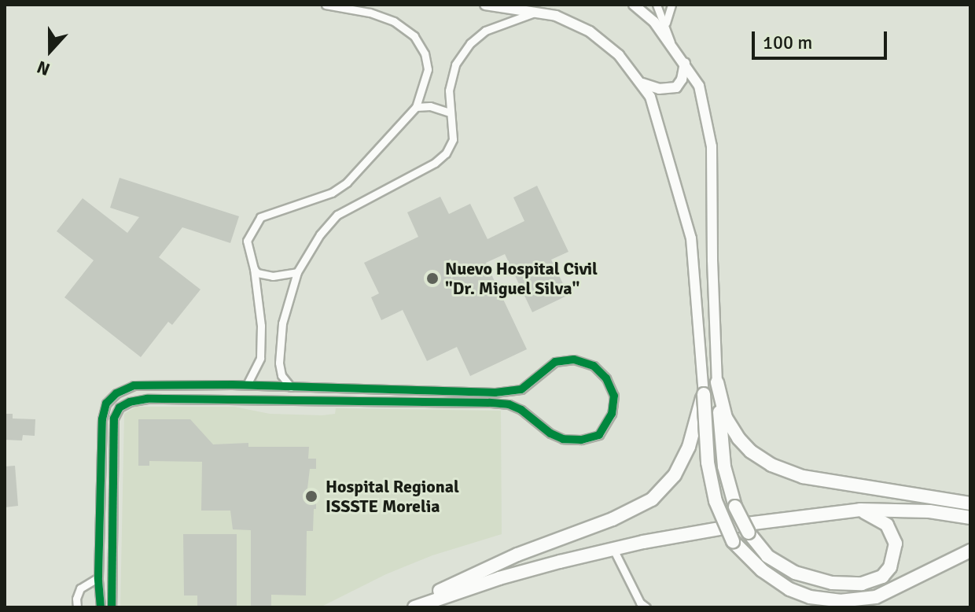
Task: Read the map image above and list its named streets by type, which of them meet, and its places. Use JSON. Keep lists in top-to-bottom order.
{
  "places": ["Nuevo Hospital Civil \"Dr. Miguel Silva\"", "Hospital Regional ISSSTE Morelia"],
  "scale_bar": "100 m",
  "north": "bottom"
}
